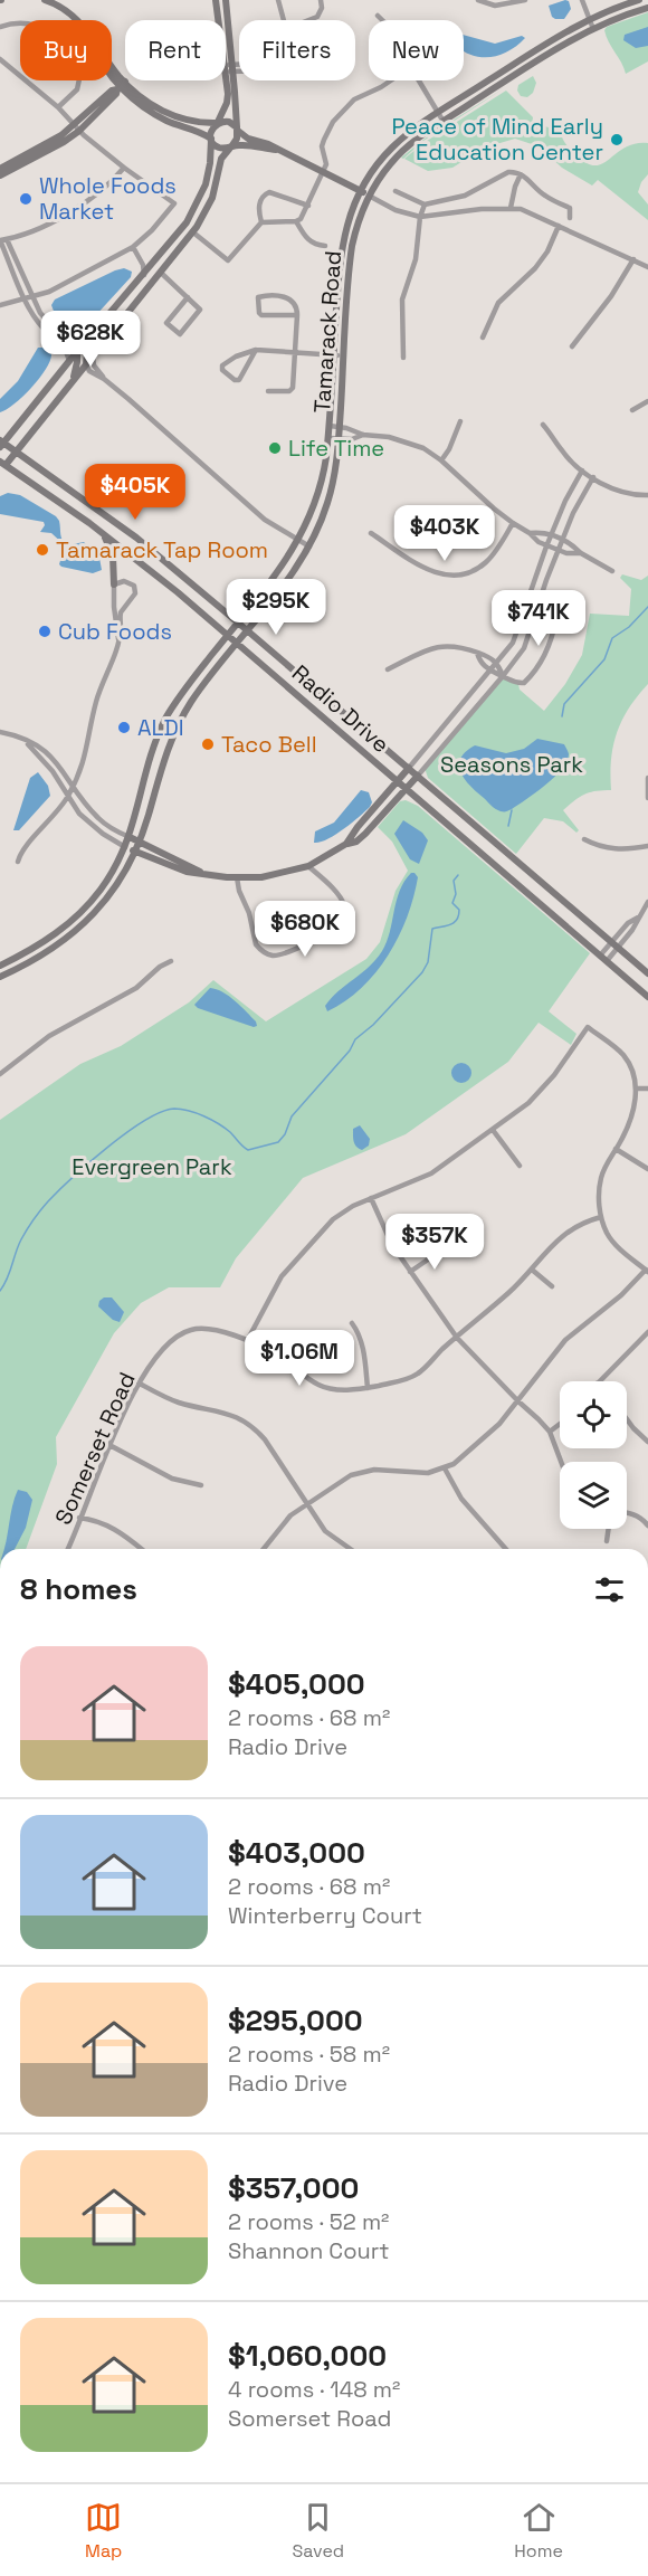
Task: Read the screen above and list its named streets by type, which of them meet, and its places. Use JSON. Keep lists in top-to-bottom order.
{
  "streets": {
    "street": ["Tamarack Road", "Radio Drive", "Somerset Road"]
  },
  "crossings": [
    ["Tamarack Road", "Radio Drive"]
  ],
  "parks": ["Seasons Park", "Evergreen Park"],
  "places": [
    "Peace of Mind Early Education Center",
    "Whole Foods Market",
    "Life Time",
    "Tamarack Tap Room",
    "Cub Foods",
    "ALDI",
    "Taco Bell"
  ],
  "page": {
    "chip": [
      "Buy",
      "Rent",
      "Filters",
      "New"
    ],
    "price": [
      "$628K",
      "$405K",
      "$403K",
      "$295K",
      "$741K",
      "$680K",
      "$357K",
      "$1.06M"
    ],
    "heading": "8 homes",
    "list": [
      {
        "name": "$405,000",
        "note": "2 rooms · 68 m² · Radio Drive"
      },
      {
        "name": "$403,000",
        "note": "2 rooms · 68 m² · Winterberry Court"
      },
      {
        "name": "$295,000",
        "note": "2 rooms · 58 m² · Radio Drive"
      },
      {
        "name": "$357,000",
        "note": "2 rooms · 52 m² · Shannon Court"
      },
      {
        "name": "$1,060,000",
        "note": "4 rooms · 148 m² · Somerset Road"
      }
    ],
    "tabs": ["Map", "Saved", "Home"]
  }
}
